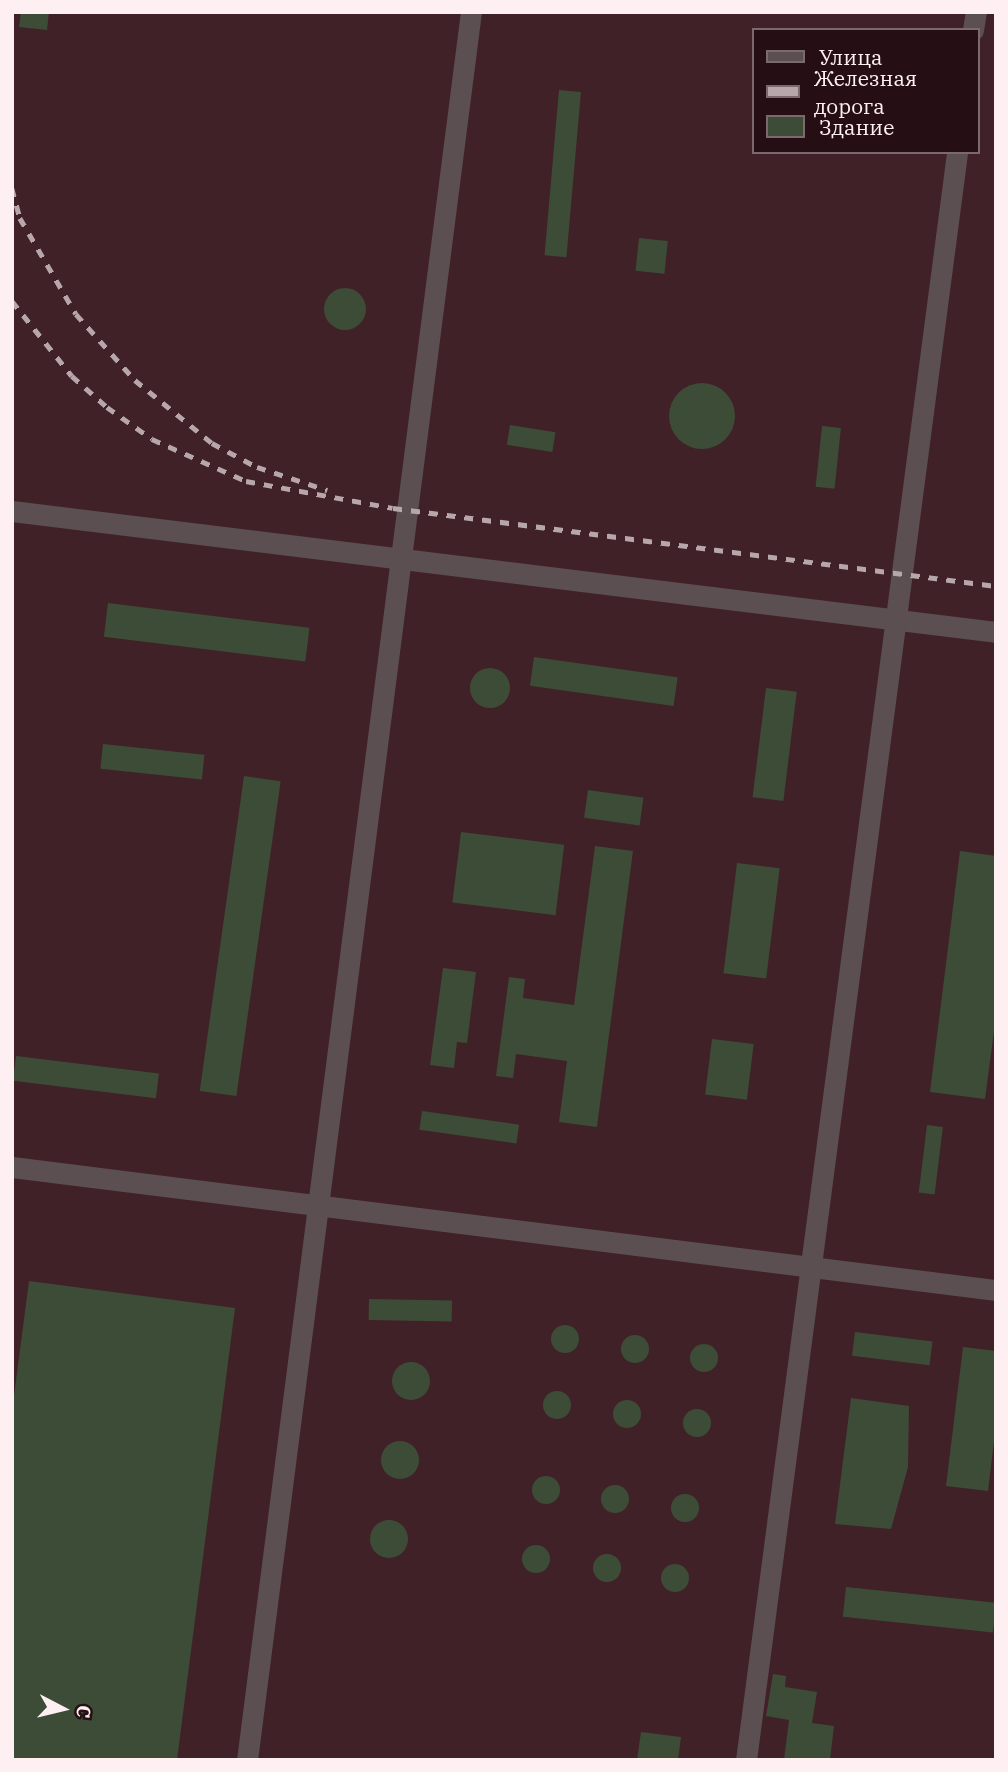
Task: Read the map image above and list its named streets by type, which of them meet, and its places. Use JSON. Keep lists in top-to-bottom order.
{
  "legend": ["Улица", "Железная дорога", "Здание"],
  "north": "right"
}
